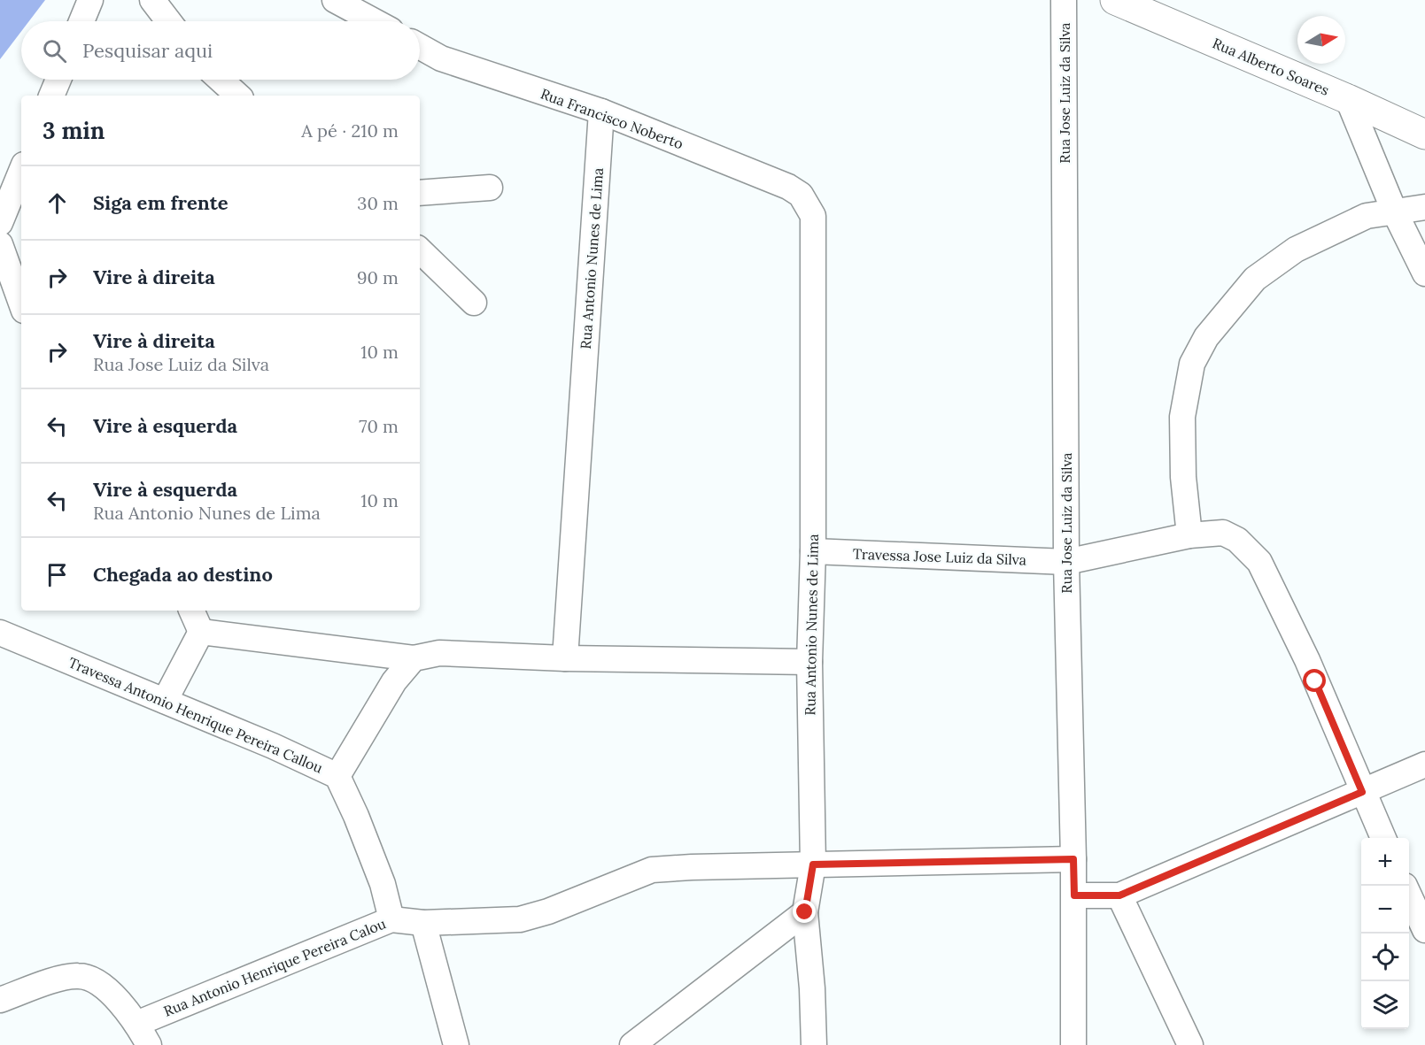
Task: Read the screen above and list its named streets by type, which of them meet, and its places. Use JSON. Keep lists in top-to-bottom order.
{
  "streets": {
    "main road": ["Rua Alberto Soares"],
    "street": [
      "Rua Jose Luiz da Silva",
      "Rua Francisco Noberto",
      "Rua Antonio Nunes de Lima",
      "Travessa Jose Luiz da Silva",
      "Travessa Antonio Henrique Pereira Callou",
      "Rua Antonio Henrique Pereira Calou"
    ]
  },
  "crossings": [
    ["Rua Jose Luiz da Silva", "Travessa Jose Luiz da Silva"],
    ["Rua Jose Luiz da Silva", "Rua Antonio Henrique Pereira Calou"],
    ["Rua Francisco Noberto", "Rua Antonio Nunes de Lima"],
    ["Rua Antonio Nunes de Lima", "Travessa Jose Luiz da Silva"],
    ["Rua Antonio Nunes de Lima", "Rua Antonio Henrique Pereira Calou"],
    ["Travessa Antonio Henrique Pereira Callou", "Rua Antonio Henrique Pereira Calou"]
  ],
  "north": "right",
  "page": {
    "search": "Pesquisar aqui",
    "heading": ["3 min", "A pé · 210 m"],
    "list": [
      ["Siga em frente", "30 m"],
      ["Vire à direita", "90 m"],
      ["Vire à direita", "Rua Jose Luiz da Silva", "10 m"],
      ["Vire à esquerda", "70 m"],
      ["Vire à esquerda", "Rua Antonio Nunes de Lima", "10 m"],
      "Chegada ao destino"
    ],
    "map_buttons": ["+", "−"]
  }
}
